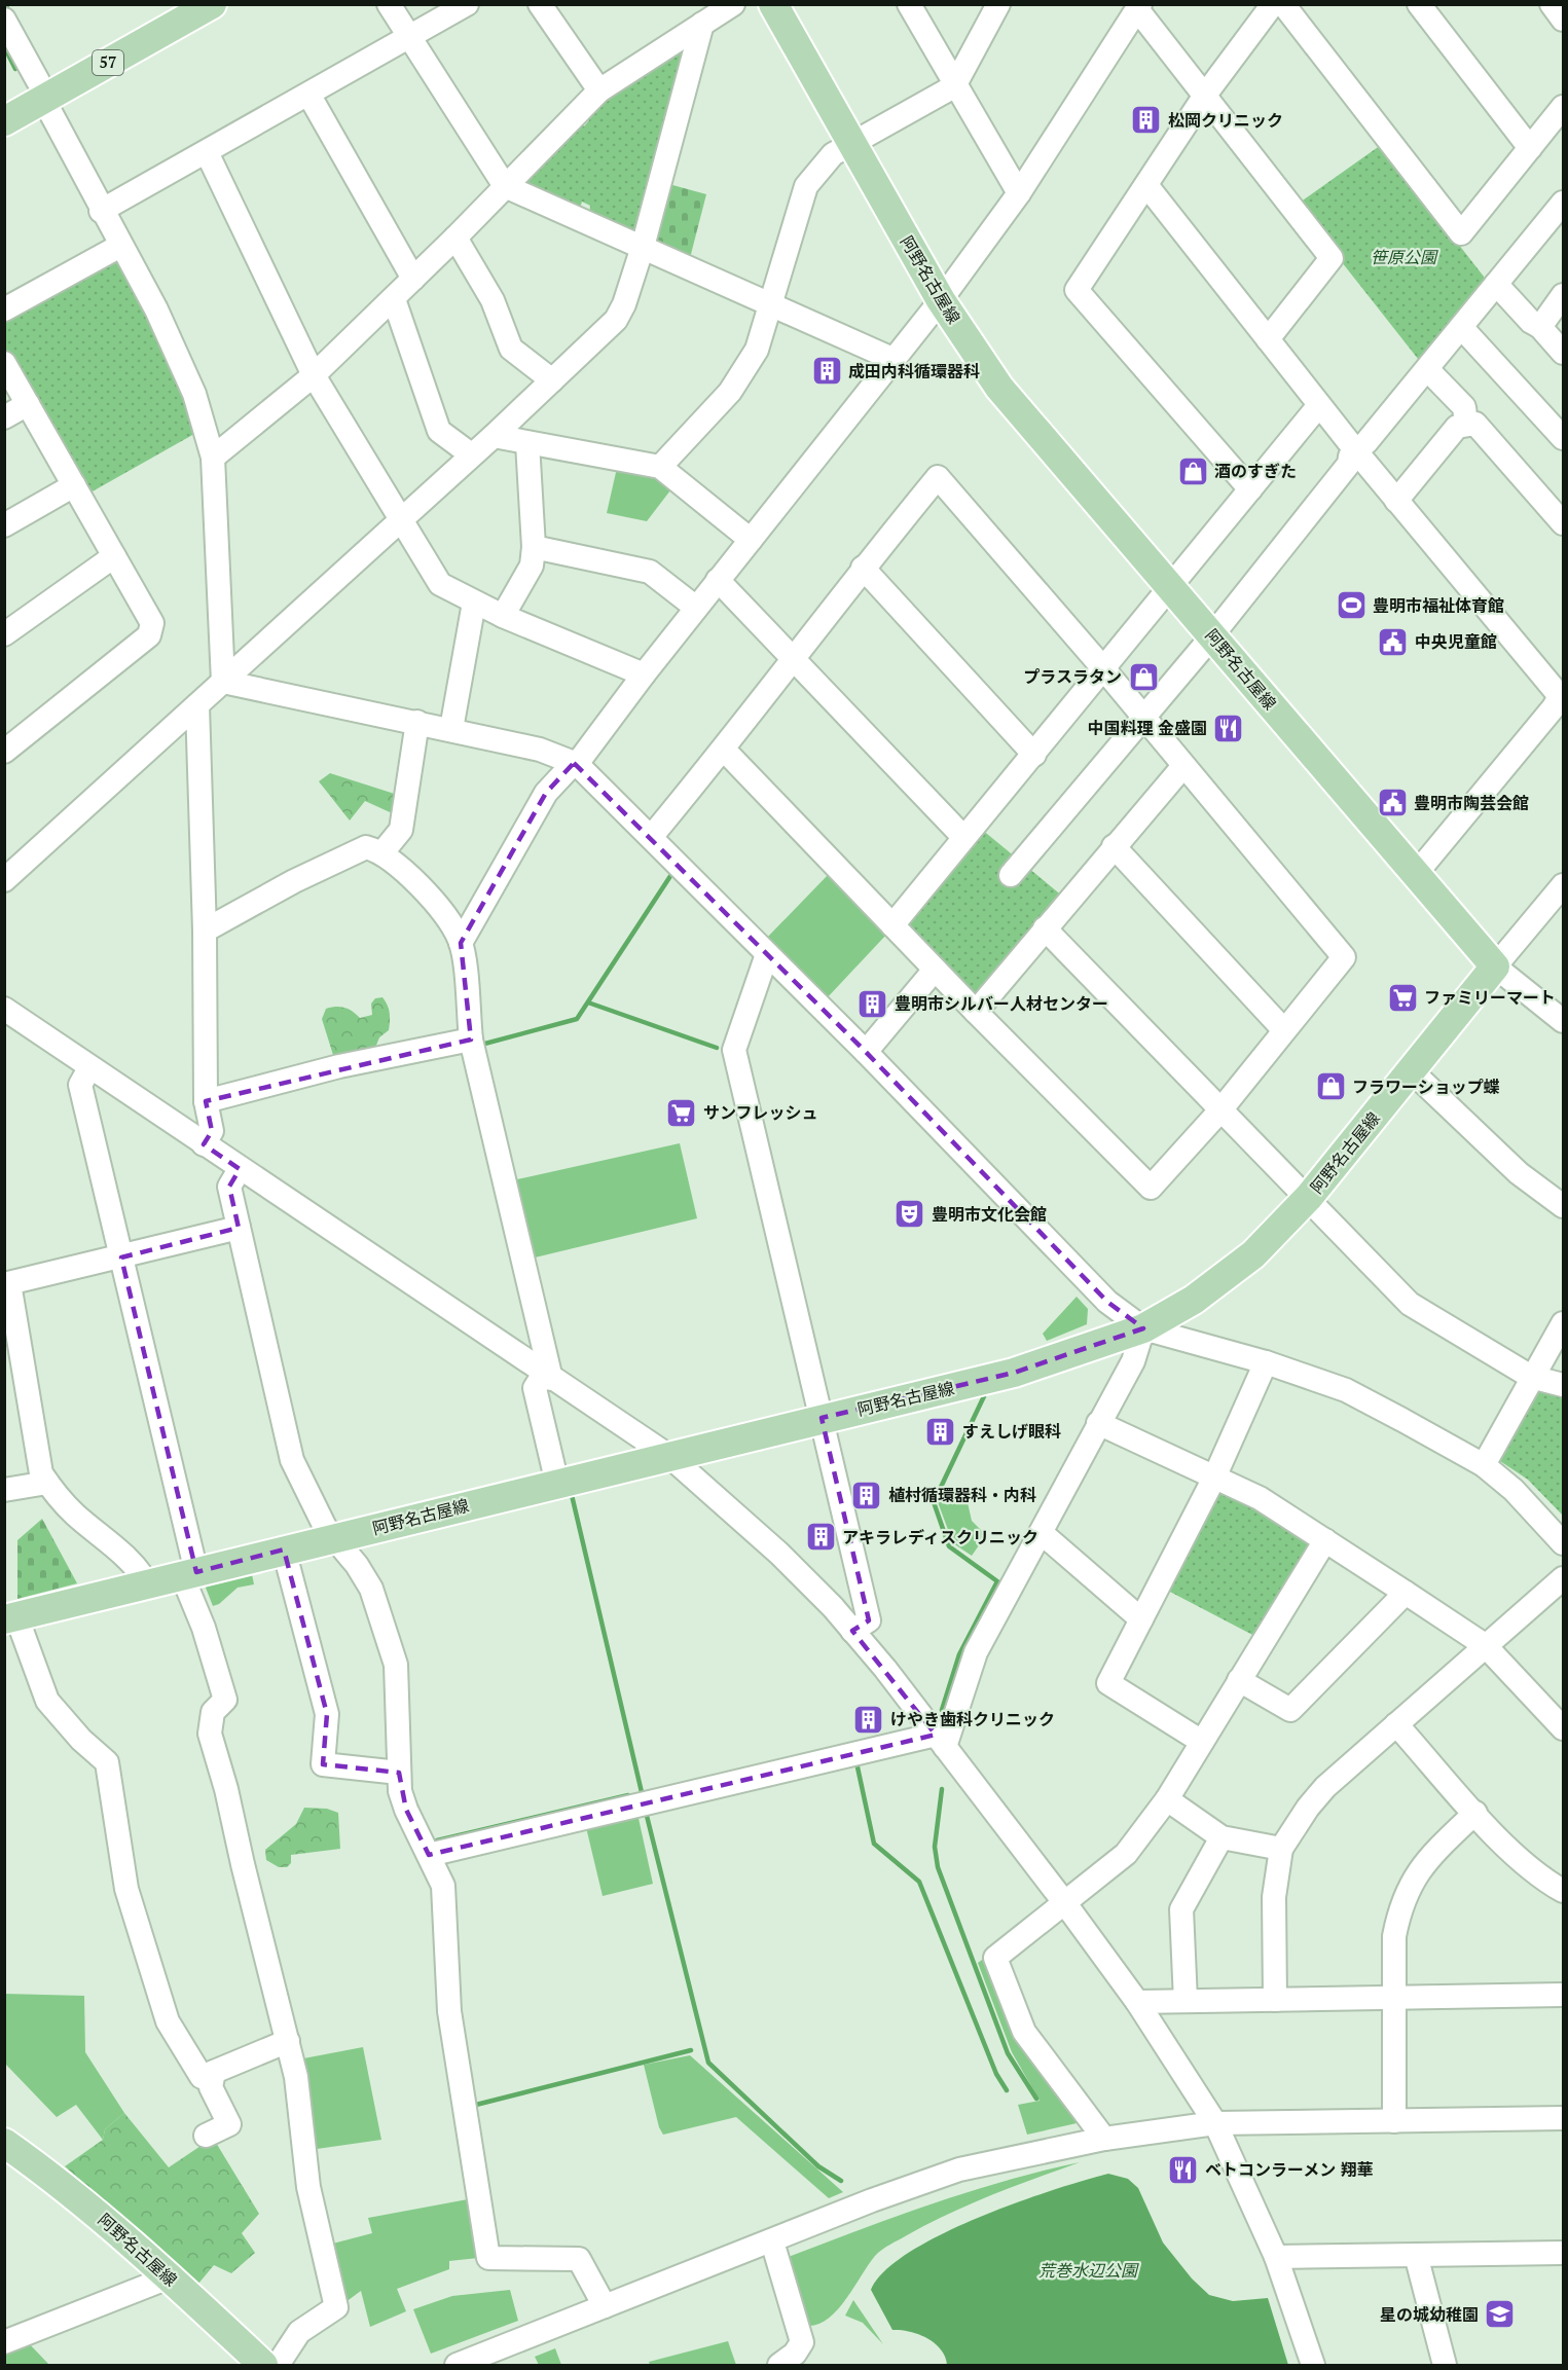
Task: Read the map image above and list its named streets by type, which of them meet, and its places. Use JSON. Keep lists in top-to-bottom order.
{
  "streets": {
    "main road": ["57", "阿野名古屋線"]
  },
  "parks": ["笹原公園", "荒巻水辺公園"],
  "places": {
    "building": [
      "松岡クリニック",
      "成田内科循環器科",
      "豊明市シルバー人材センター",
      "すえしげ眼科",
      "植村循環器科・内科",
      "アキラレディスクリニック",
      "けやき歯科クリニック"
    ],
    "shop": ["酒のすぎた", "プラスラタン", "フラワーショップ蝶"],
    "sports": ["豊明市福祉体育館"],
    "public building": ["中央児童館", "豊明市陶芸会館"],
    "restaurant": ["中国料理 金盛園", "ベトコンラーメン 翔華"],
    "supermarket": ["ファミリーマート", "サンフレッシュ"],
    "theatre": ["豊明市文化会館"],
    "school or university": ["星の城幼稚園"]
  }
}
